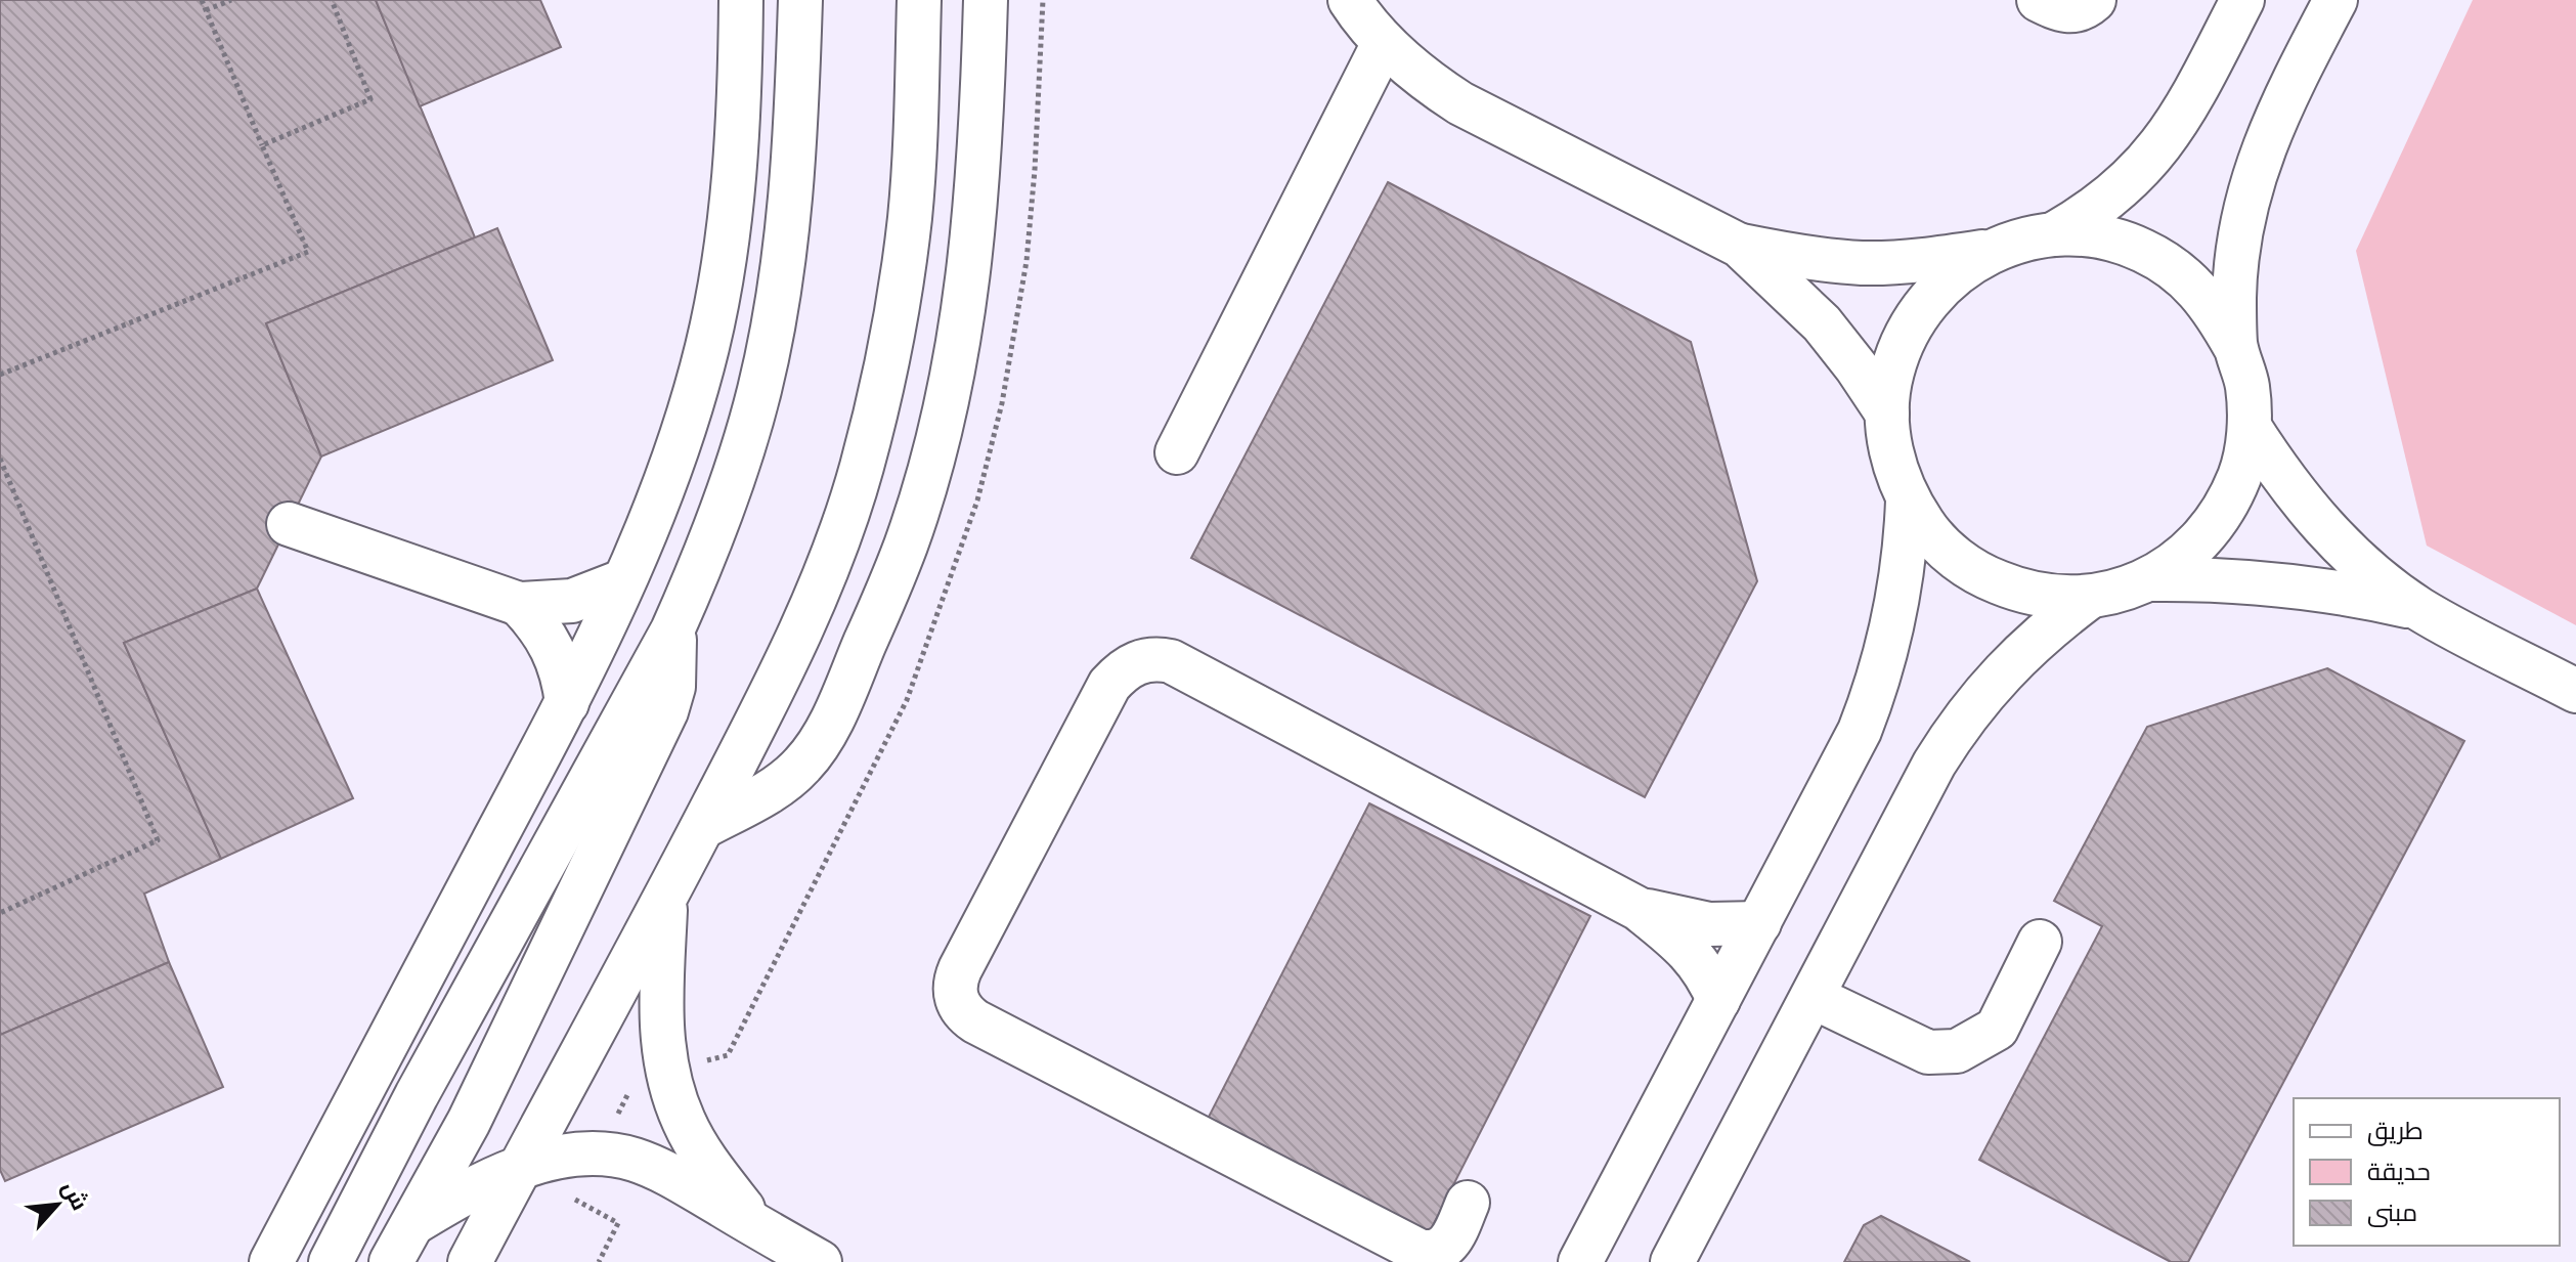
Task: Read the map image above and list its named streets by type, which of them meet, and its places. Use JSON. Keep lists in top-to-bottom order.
{
  "legend": ["طريق", "حديقة", "مبنى"],
  "north": "top right"
}
